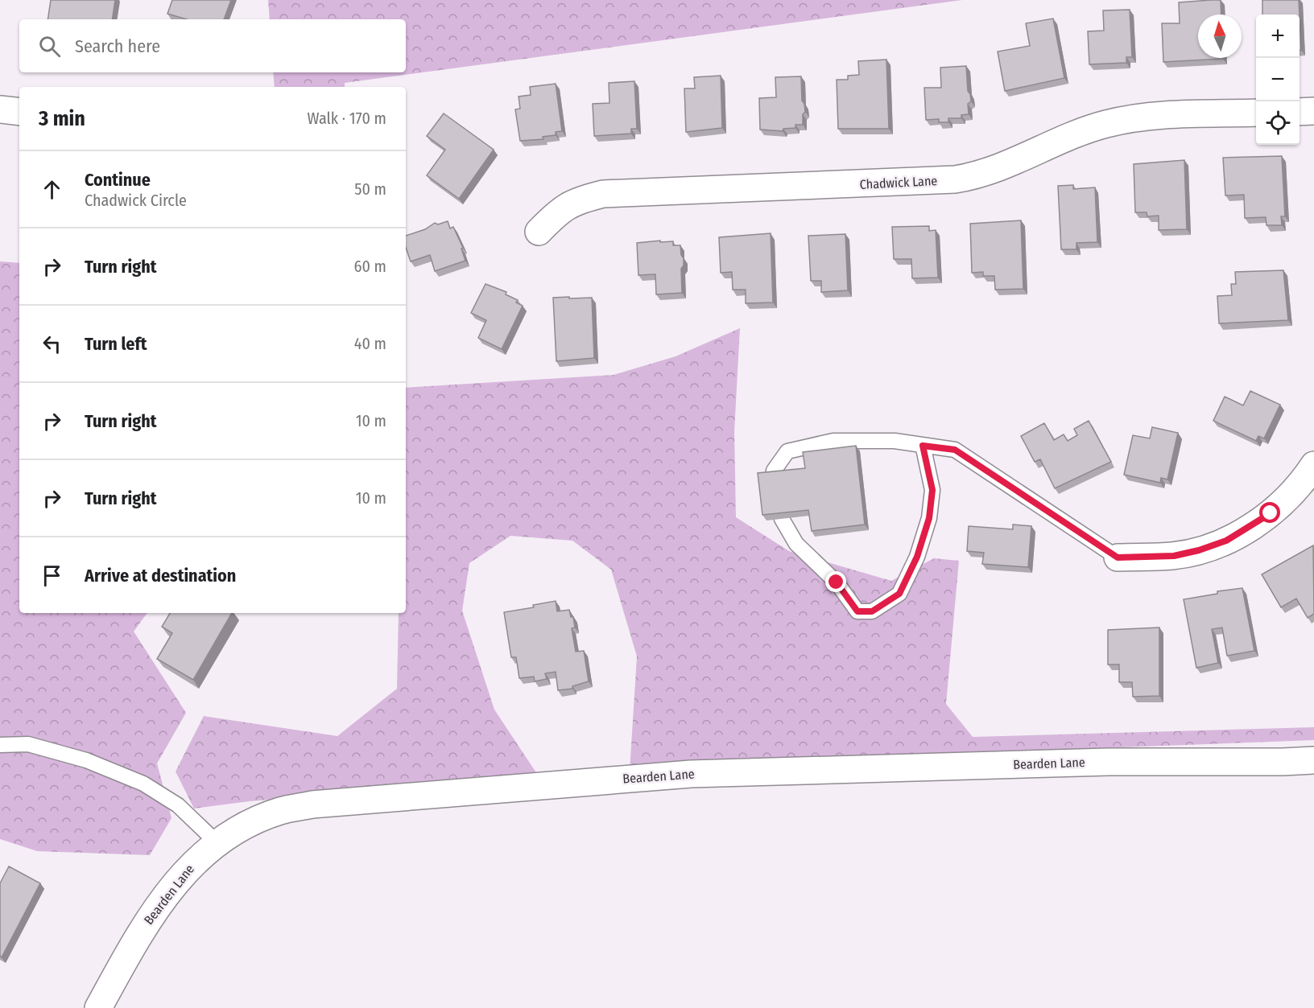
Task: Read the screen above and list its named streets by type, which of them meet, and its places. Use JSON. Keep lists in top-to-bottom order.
{
  "streets": {
    "street": ["Chadwick Lane", "Bearden Lane"]
  },
  "north": "top",
  "page": {
    "map_buttons": ["+", "−"],
    "search": "Search here",
    "heading": ["3 min", "Walk · 170 m"],
    "list": [
      ["Continue", "Chadwick Circle", "50 m"],
      ["Turn right", "60 m"],
      ["Turn left", "40 m"],
      ["Turn right", "10 m"],
      ["Turn right", "10 m"],
      "Arrive at destination"
    ]
  }
}
